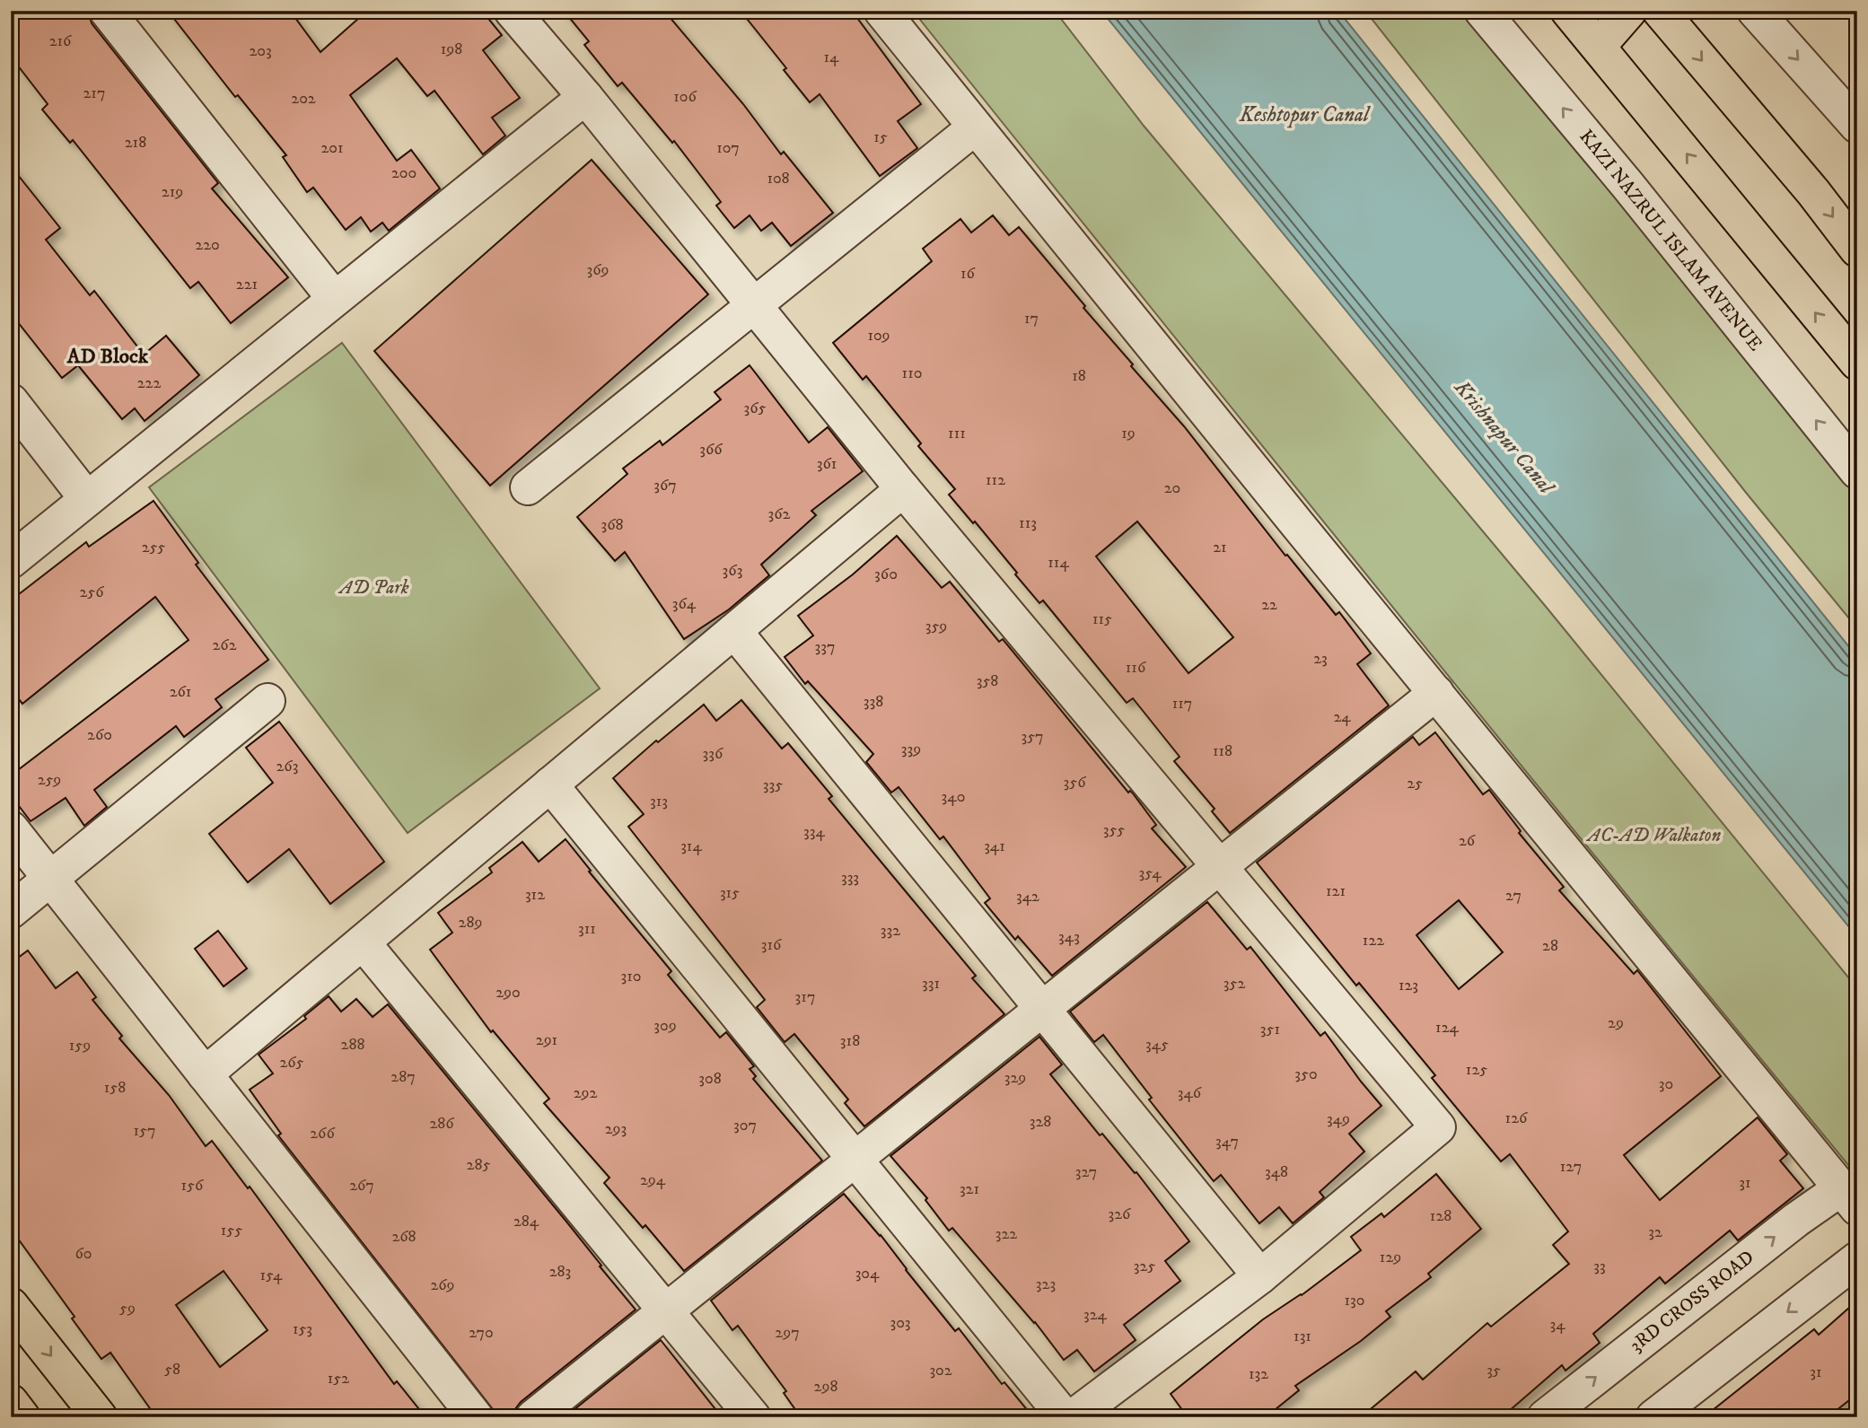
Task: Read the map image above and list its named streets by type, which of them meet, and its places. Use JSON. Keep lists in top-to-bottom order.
{
  "streets": {
    "street": ["KAZI NAZRUL ISLAM AVENUE", "3RD CROSS ROAD"]
  },
  "one_way": ["KAZI NAZRUL ISLAM AVENUE"],
  "districts": ["AD Block"],
  "water": ["Keshtopur Canal", "Krishnapur Canal"],
  "parks": ["AD Park", "AC-AD Walkaton"],
  "house_numbers": [
    "216",
    "198",
    "203",
    "14",
    "217",
    "106",
    "202",
    "15",
    "218",
    "201",
    "107",
    "200",
    "108",
    "219",
    "220",
    "369",
    "16",
    "221",
    "17",
    "109",
    "110",
    "18",
    "222",
    "365",
    "111",
    "19",
    "366",
    "361",
    "112",
    "367",
    "20",
    "362",
    "113",
    "368",
    "255",
    "21",
    "114",
    "363",
    "360",
    "256",
    "364",
    "22",
    "115",
    "359",
    "262",
    "337",
    "23",
    "116",
    "358",
    "261",
    "338",
    "117",
    "24",
    "260",
    "357",
    "339",
    "118",
    "336",
    "263",
    "259",
    "356",
    "25",
    "335",
    "340",
    "313",
    "355",
    "334",
    "26",
    "314",
    "341",
    "354",
    "333",
    "121",
    "315",
    "312",
    "27",
    "342",
    "289",
    "311",
    "332",
    "343",
    "122",
    "316",
    "28",
    "310",
    "331",
    "352",
    "123",
    "290",
    "317",
    "29",
    "309",
    "124",
    "351",
    "291",
    "318",
    "288",
    "345",
    "159",
    "265",
    "125",
    "350",
    "287",
    "329",
    "308",
    "30",
    "158",
    "292",
    "346",
    "126",
    "349",
    "328",
    "286",
    "307",
    "293",
    "157",
    "266",
    "347",
    "285",
    "127",
    "327",
    "348",
    "294",
    "31",
    "156",
    "267",
    "321",
    "326",
    "128",
    "284",
    "155",
    "32",
    "322",
    "268",
    "60",
    "129",
    "325",
    "33",
    "283",
    "304",
    "154",
    "323",
    "269",
    "130",
    "59",
    "324",
    "303",
    "34",
    "153",
    "270",
    "297",
    "131",
    "58",
    "302",
    "35",
    "31",
    "132",
    "152",
    "298"
  ]
}
